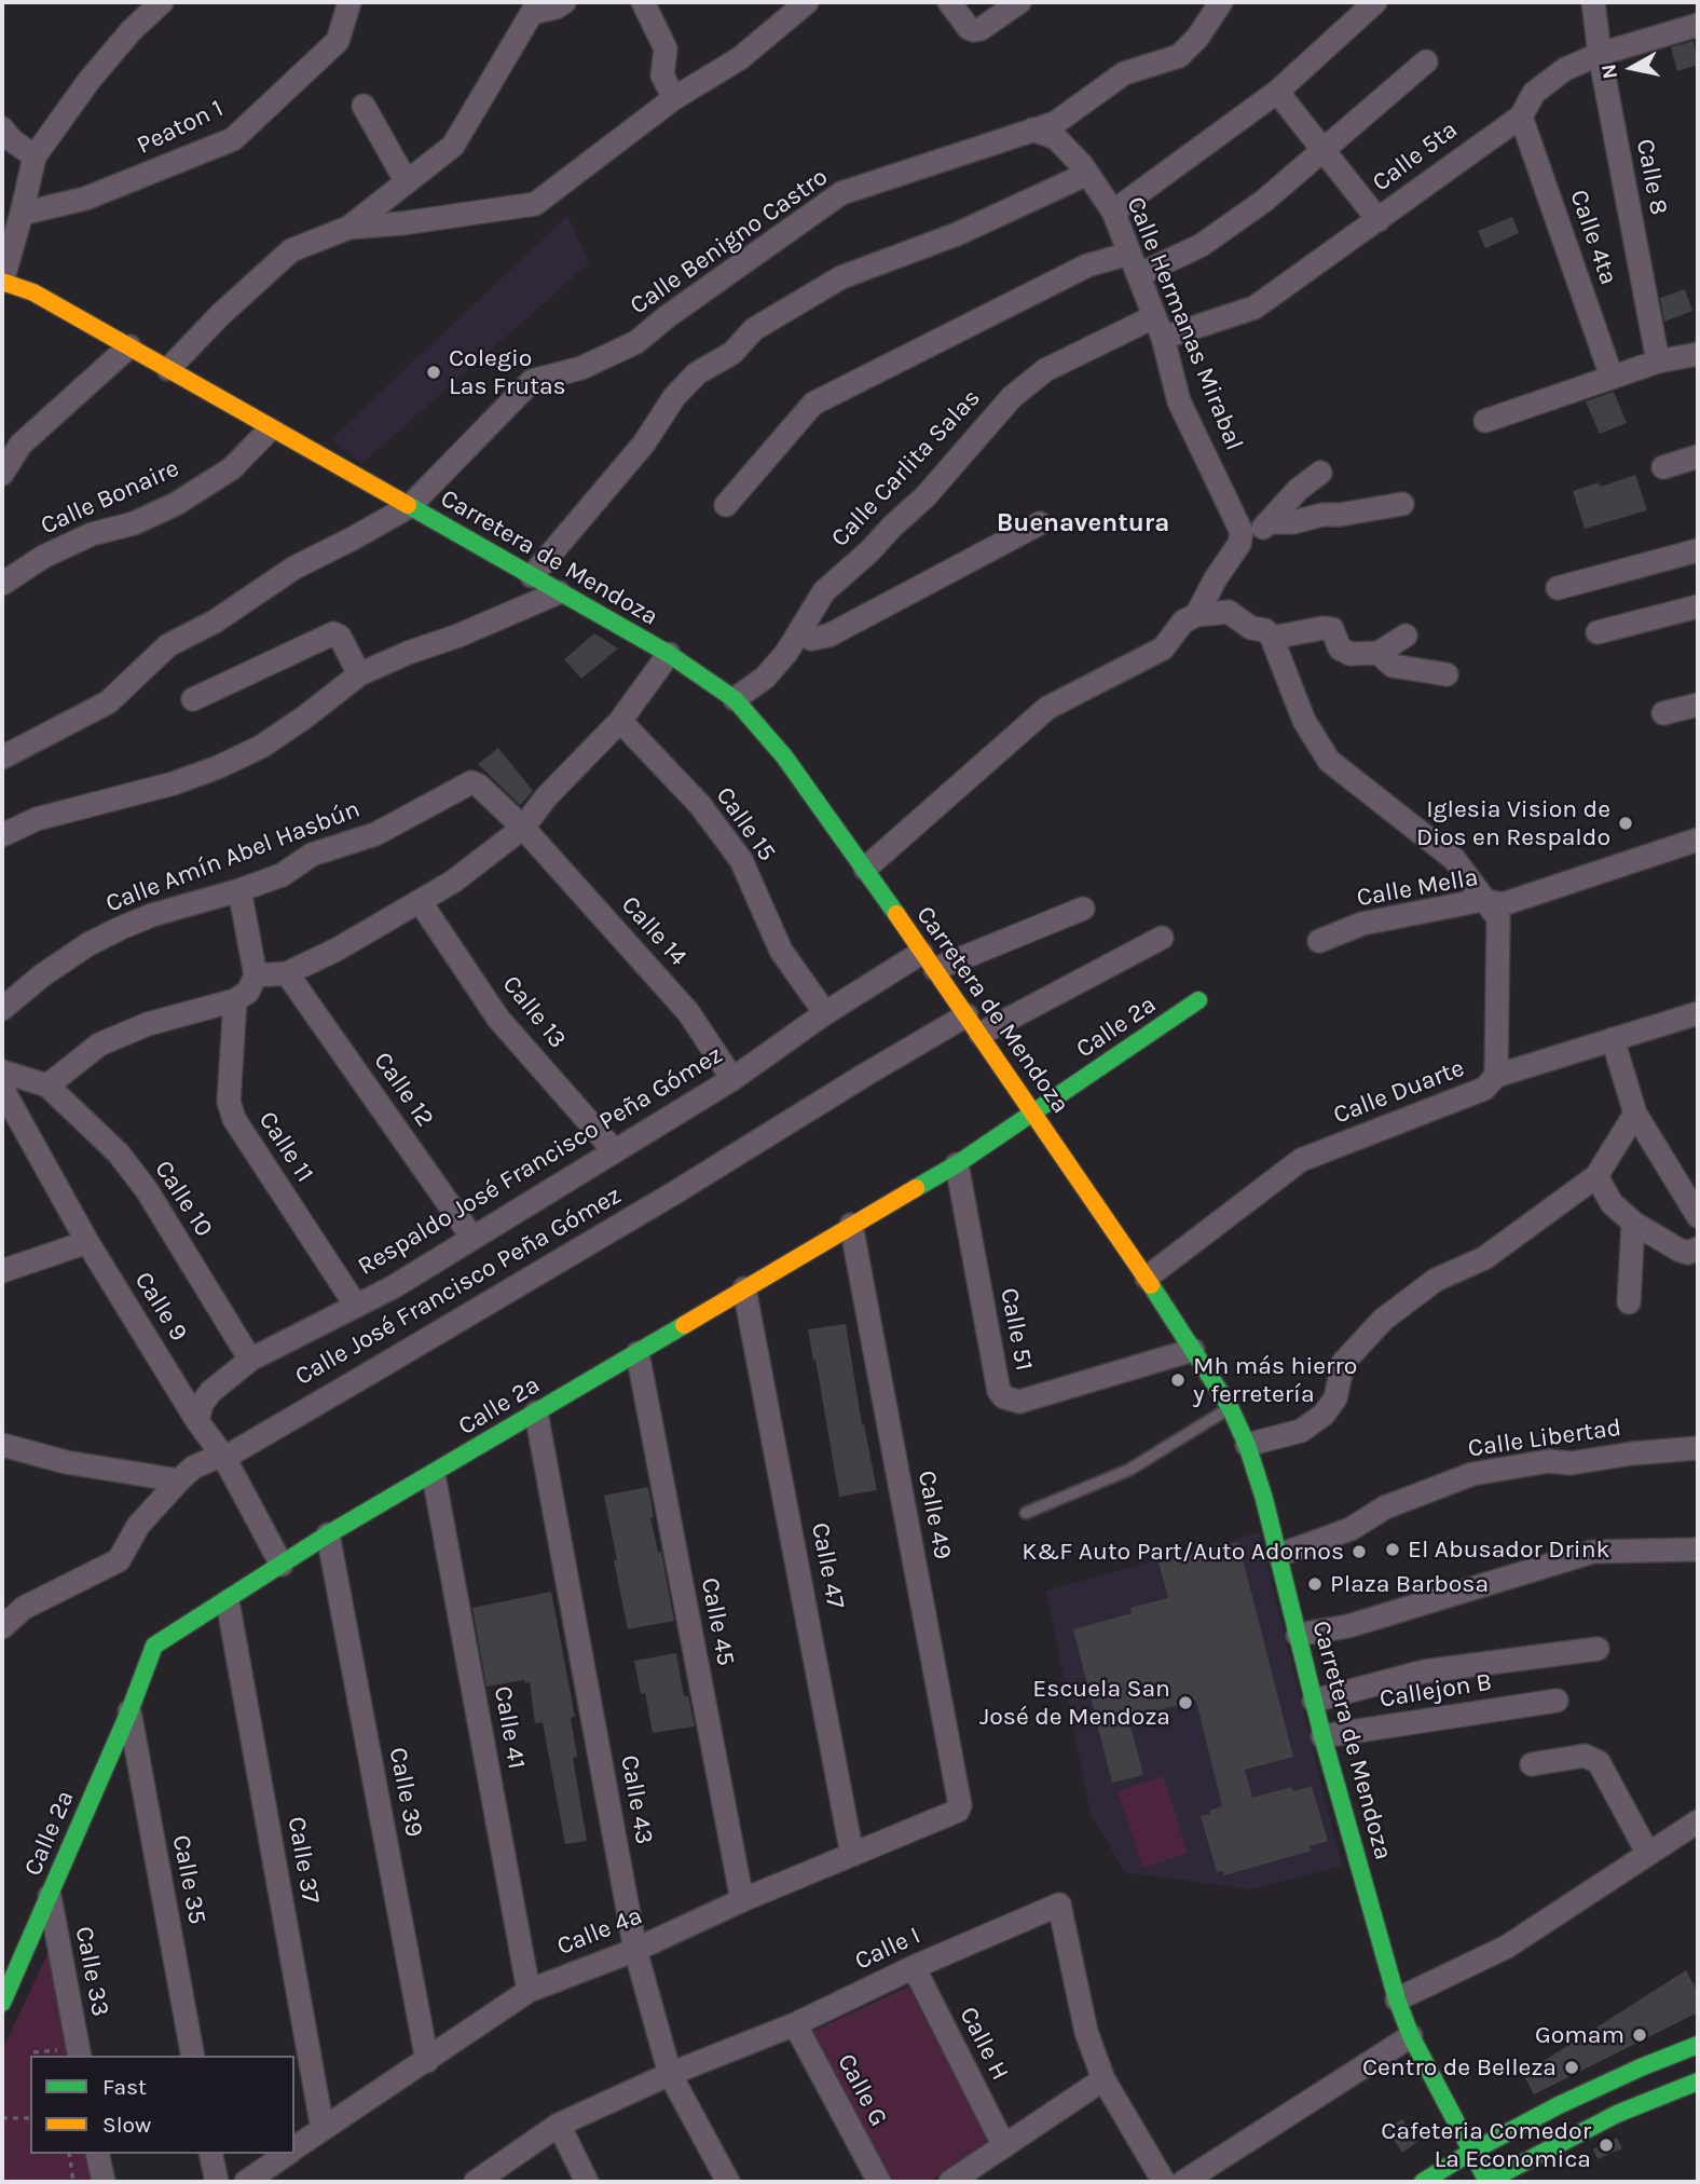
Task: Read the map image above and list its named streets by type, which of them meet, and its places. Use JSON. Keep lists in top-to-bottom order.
{
  "streets": {
    "street": [
      "Peaton 1",
      "Calle 5ta",
      "Calle 8",
      "Calle 4ta",
      "Calle Benigno Castro",
      "Calle Hermanas Mirabal",
      "Calle Carlita Salas",
      "Calle Bonaire",
      "Carretera de Mendoza",
      "Calle 15",
      "Calle Amín Abel Hasbún",
      "Calle Mella",
      "Calle 14",
      "Calle 13",
      "Calle 2a",
      "Calle 12",
      "Calle Duarte",
      "Calle 11",
      "Respaldo José Francisco Peña Gómez",
      "Calle 10",
      "Calle José Francisco Peña Gómez",
      "Calle 9",
      "Calle 51",
      "Calle Libertad",
      "Calle 49",
      "Calle 47",
      "Calle 45",
      "Callejon B",
      "Calle 41",
      "Calle 39",
      "Calle 43",
      "Calle 37",
      "Calle 35",
      "Calle 4a",
      "Calle I",
      "Calle 33",
      "Calle H",
      "Calle G"
    ]
  },
  "crossings": [
    ["Calle 5ta", "Calle 8"],
    ["Calle 5ta", "Calle 4ta"],
    ["Calle 5ta", "Calle Hermanas Mirabal"],
    ["Calle Benigno Castro", "Calle Hermanas Mirabal"],
    ["Calle Benigno Castro", "Carretera de Mendoza"],
    ["Calle Hermanas Mirabal", "Calle Carlita Salas"],
    ["Calle Carlita Salas", "Carretera de Mendoza"],
    ["Calle Bonaire", "Carretera de Mendoza"],
    ["Carretera de Mendoza", "Calle 2a"],
    ["Carretera de Mendoza", "Calle Duarte"],
    ["Carretera de Mendoza", "Respaldo José Francisco Peña Gómez"],
    ["Carretera de Mendoza", "Calle José Francisco Peña Gómez"],
    ["Carretera de Mendoza", "Calle 51"],
    ["Carretera de Mendoza", "Calle Libertad"],
    ["Carretera de Mendoza", "Callejon B"],
    ["Calle 15", "Respaldo José Francisco Peña Gómez"],
    ["Calle Amín Abel Hasbún", "Calle 14"],
    ["Calle 14", "Respaldo José Francisco Peña Gómez"],
    ["Calle 13", "Respaldo José Francisco Peña Gómez"],
    ["Calle 2a", "Calle 9"],
    ["Calle 2a", "Calle 51"],
    ["Calle 2a", "Calle 49"],
    ["Calle 2a", "Calle 47"],
    ["Calle 2a", "Calle 45"],
    ["Calle 2a", "Calle 41"],
    ["Calle 2a", "Calle 39"],
    ["Calle 2a", "Calle 43"],
    ["Calle 2a", "Calle 37"],
    ["Calle 2a", "Calle 35"],
    ["Calle 2a", "Calle 33"],
    ["Calle 12", "Respaldo José Francisco Peña Gómez"],
    ["Calle 11", "Respaldo José Francisco Peña Gómez"],
    ["Respaldo José Francisco Peña Gómez", "Calle 10"],
    ["Respaldo José Francisco Peña Gómez", "Calle 9"],
    ["Calle José Francisco Peña Gómez", "Calle 9"],
    ["Calle 49", "Calle 4a"],
    ["Calle 47", "Calle 4a"],
    ["Calle 45", "Calle 4a"],
    ["Calle 41", "Calle 4a"],
    ["Calle 39", "Calle 4a"],
    ["Calle 43", "Calle 4a"],
    ["Calle 43", "Calle I"],
    ["Calle 37", "Calle 4a"],
    ["Calle I", "Calle H"],
    ["Calle I", "Calle G"]
  ],
  "districts": ["Buenaventura"],
  "places": [
    "Colegio Las Frutas",
    "Iglesia Vision de Dios en Respaldo",
    "Mh más hierro y ferretería",
    "El Abusador Drink",
    "K&F Auto Part/Auto Adornos",
    "Plaza Barbosa",
    "Escuela San José de Mendoza",
    "Gomam",
    "Centro de Belleza",
    "Cafeteria Comedor La Economica"
  ],
  "legend": ["Fast", "Slow"],
  "north": "left"
}
